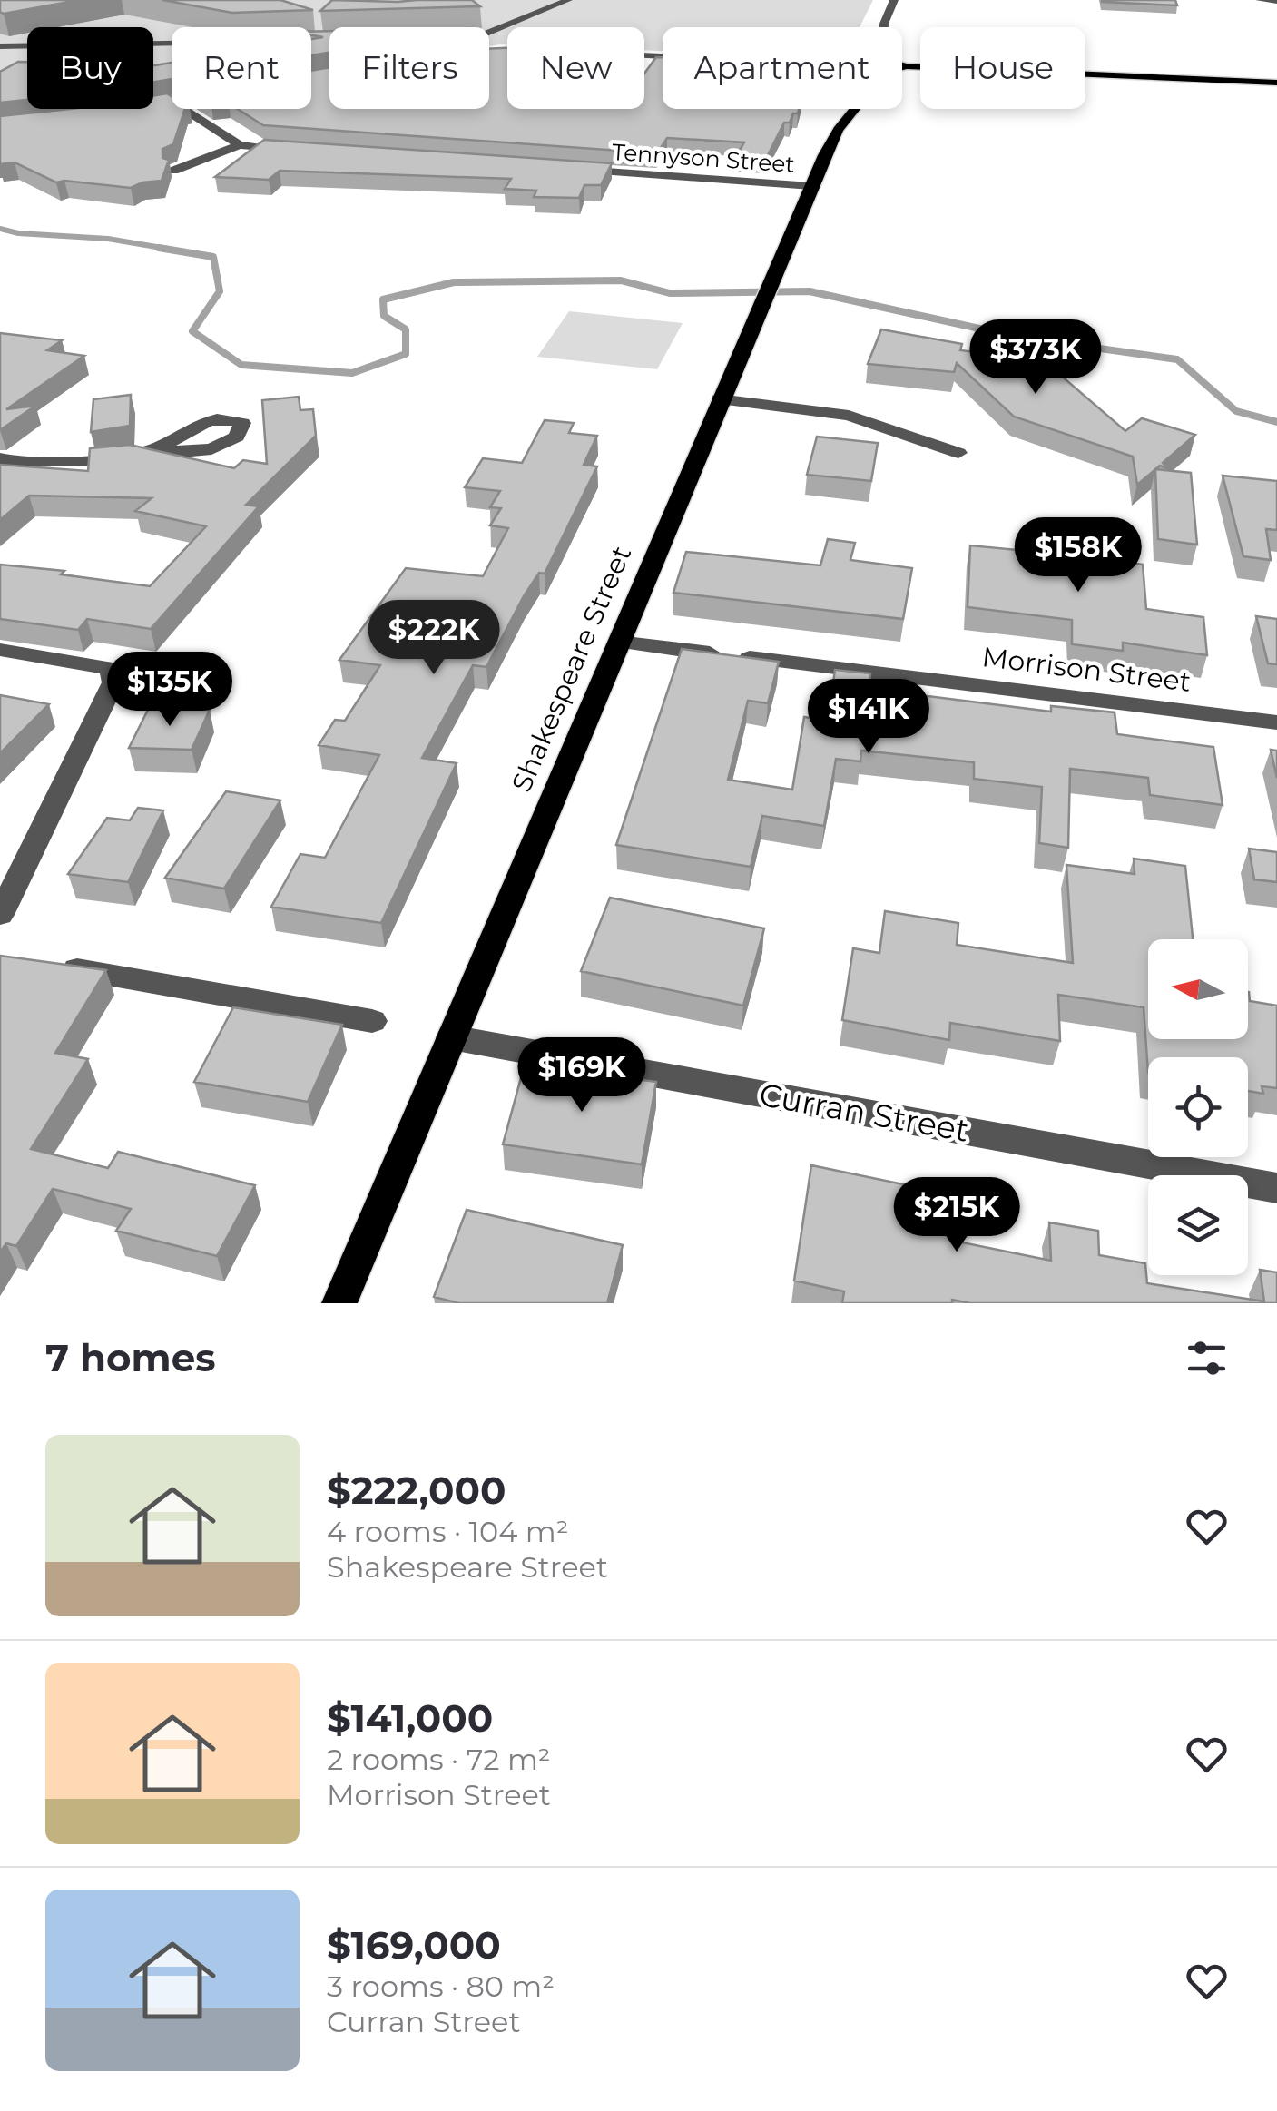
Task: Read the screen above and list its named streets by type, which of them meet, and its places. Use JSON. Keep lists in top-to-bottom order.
{
  "streets": {
    "main road": ["Shakespeare Street"],
    "street": ["Tennyson Street", "Morrison Street", "Curran Street"]
  },
  "crossings": [
    ["Tennyson Street", "Shakespeare Street"],
    ["Shakespeare Street", "Morrison Street"],
    ["Shakespeare Street", "Curran Street"]
  ],
  "north": "left",
  "page": {
    "chip": [
      "Buy",
      "Rent",
      "Filters",
      "New",
      "Apartment",
      "House"
    ],
    "price": [
      "$373K",
      "$158K",
      "$222K",
      "$135K",
      "$141K",
      "$169K",
      "$215K"
    ],
    "heading": "7 homes",
    "list": [
      {
        "name": "$222,000",
        "note": "4 rooms · 104 m² · Shakespeare Street"
      },
      {
        "name": "$141,000",
        "note": "2 rooms · 72 m² · Morrison Street"
      },
      {
        "name": "$169,000",
        "note": "3 rooms · 80 m² · Curran Street"
      }
    ]
  }
}
